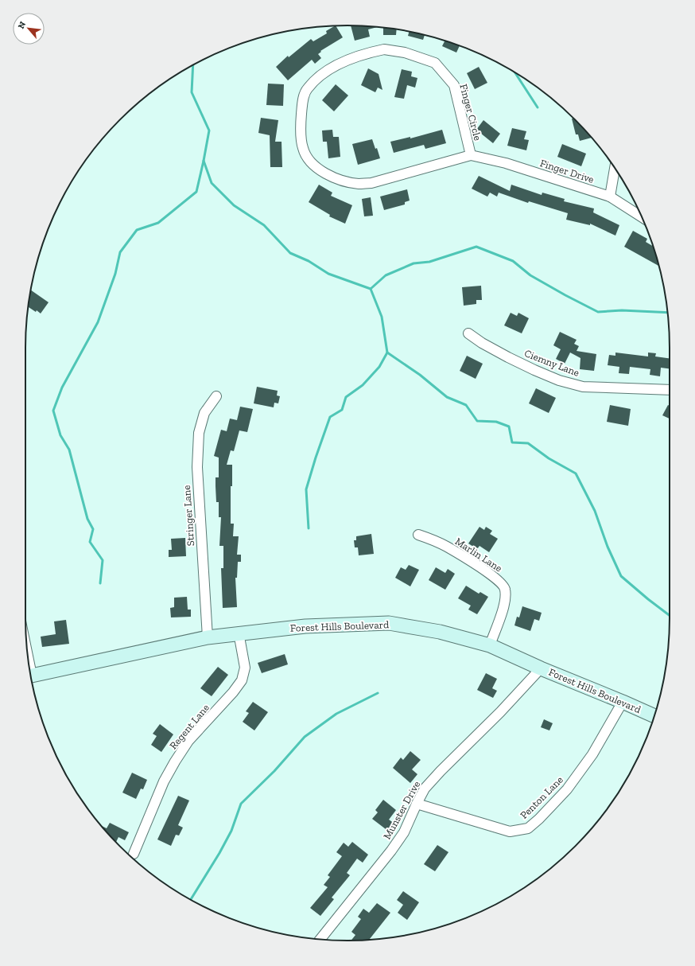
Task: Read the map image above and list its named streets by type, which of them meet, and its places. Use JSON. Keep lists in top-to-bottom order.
{
  "streets": {
    "main road": ["Forest Hills Boulevard"],
    "street": [
      "Finger Circle",
      "Finger Drive",
      "Ciemny Lane",
      "Stringer Lane",
      "Marlin Lane",
      "Regent Lane",
      "Penton Lane",
      "Munster Drive"
    ]
  },
  "crossings": [
    ["Finger Circle", "Finger Drive"],
    ["Stringer Lane", "Forest Hills Boulevard"],
    ["Marlin Lane", "Forest Hills Boulevard"],
    ["Forest Hills Boulevard", "Regent Lane"],
    ["Forest Hills Boulevard", "Penton Lane"],
    ["Forest Hills Boulevard", "Munster Drive"],
    ["Penton Lane", "Munster Drive"]
  ],
  "north": "top left"
}
